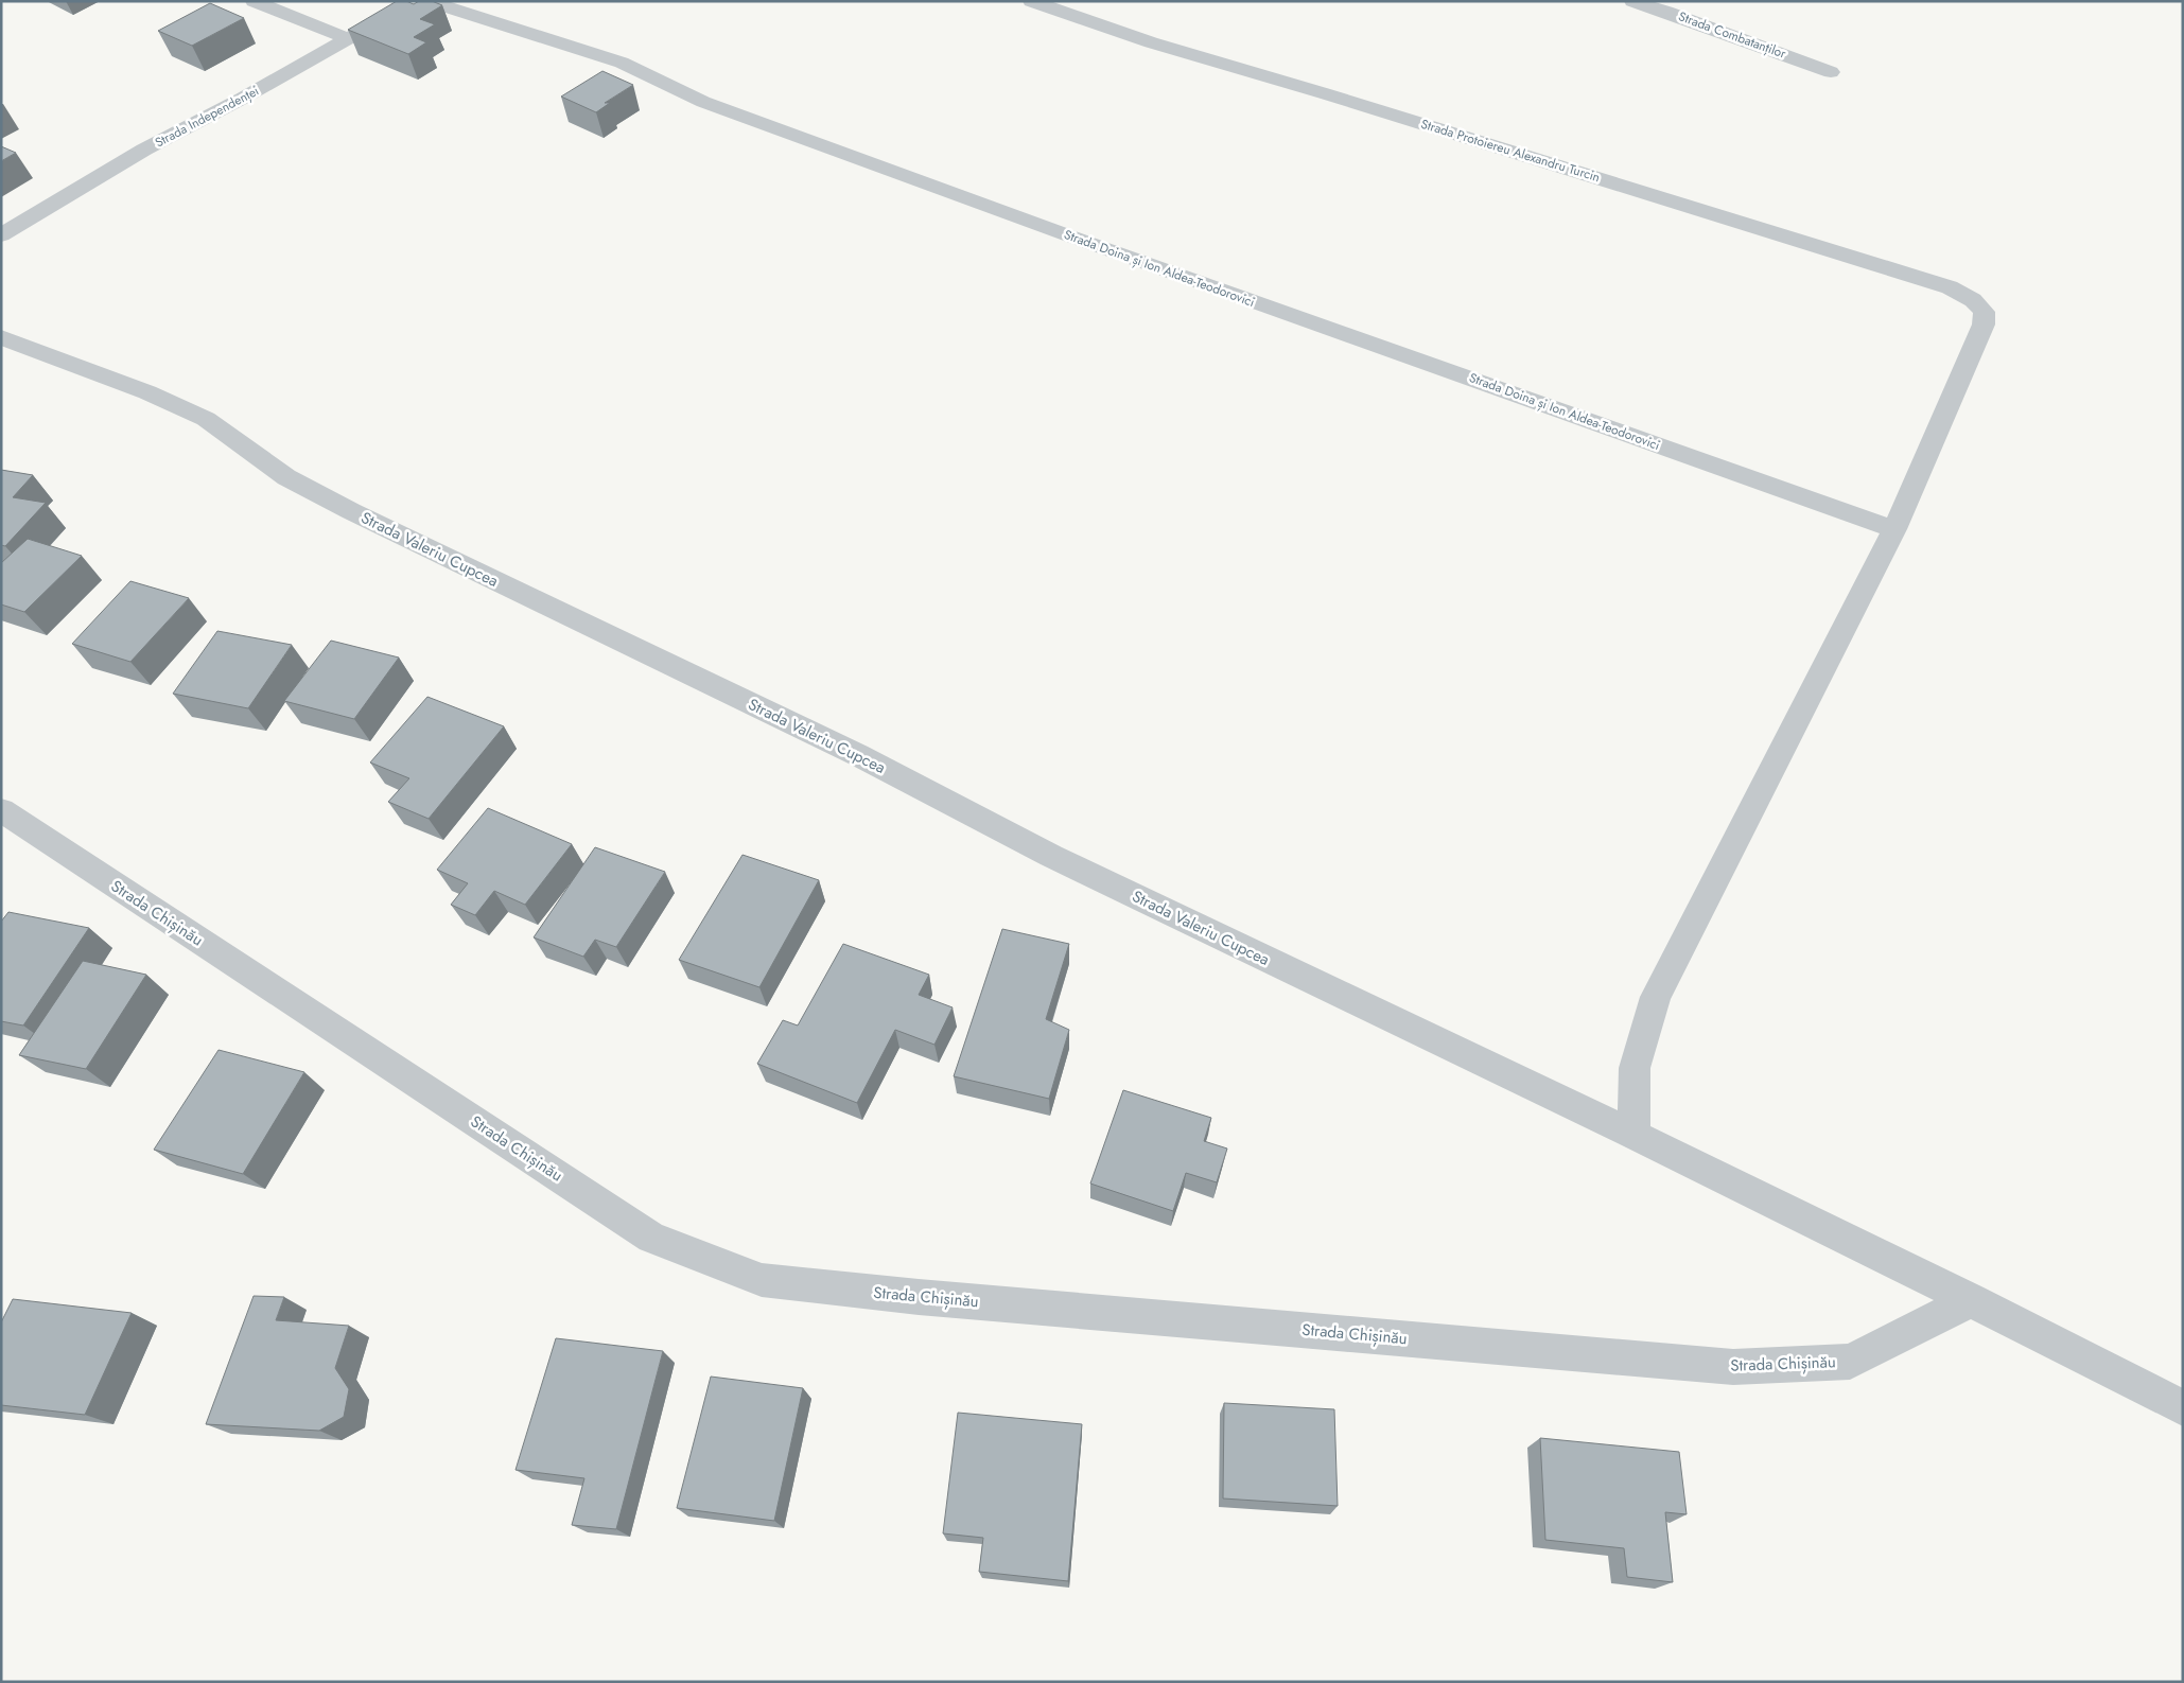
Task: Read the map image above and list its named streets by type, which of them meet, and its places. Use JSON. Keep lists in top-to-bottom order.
{
  "streets": {
    "street": [
      "Strada Combatanților",
      "Strada Independenței",
      "Strada Protoiereu Alexandru Turcin",
      "Strada Doina și Ion Aldea-Teodorovici",
      "Strada Valeriu Cupcea",
      "Strada Chișinău"
    ]
  },
  "crossings": [
    ["Strada Protoiereu Alexandru Turcin", "Strada Doina și Ion Aldea-Teodorovici"],
    ["Strada Valeriu Cupcea", "Strada Chișinău"]
  ]
}
